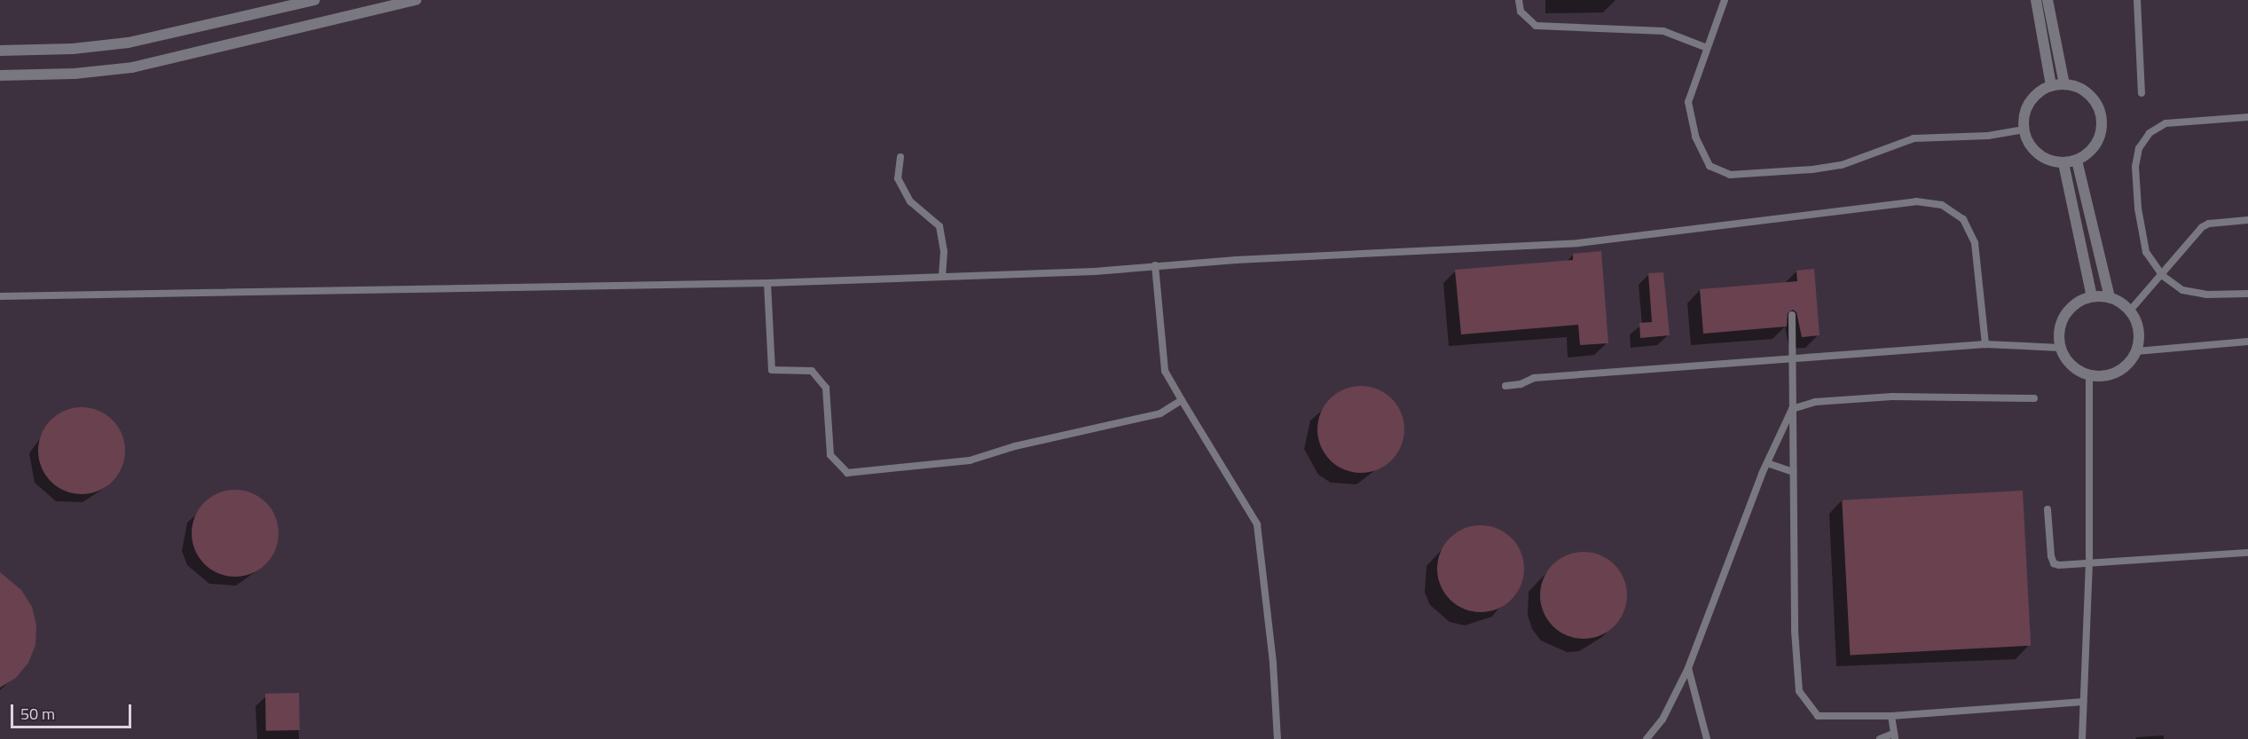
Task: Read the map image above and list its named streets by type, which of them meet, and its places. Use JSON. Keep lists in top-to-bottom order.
{
  "scale_bar": "50 m"
}
